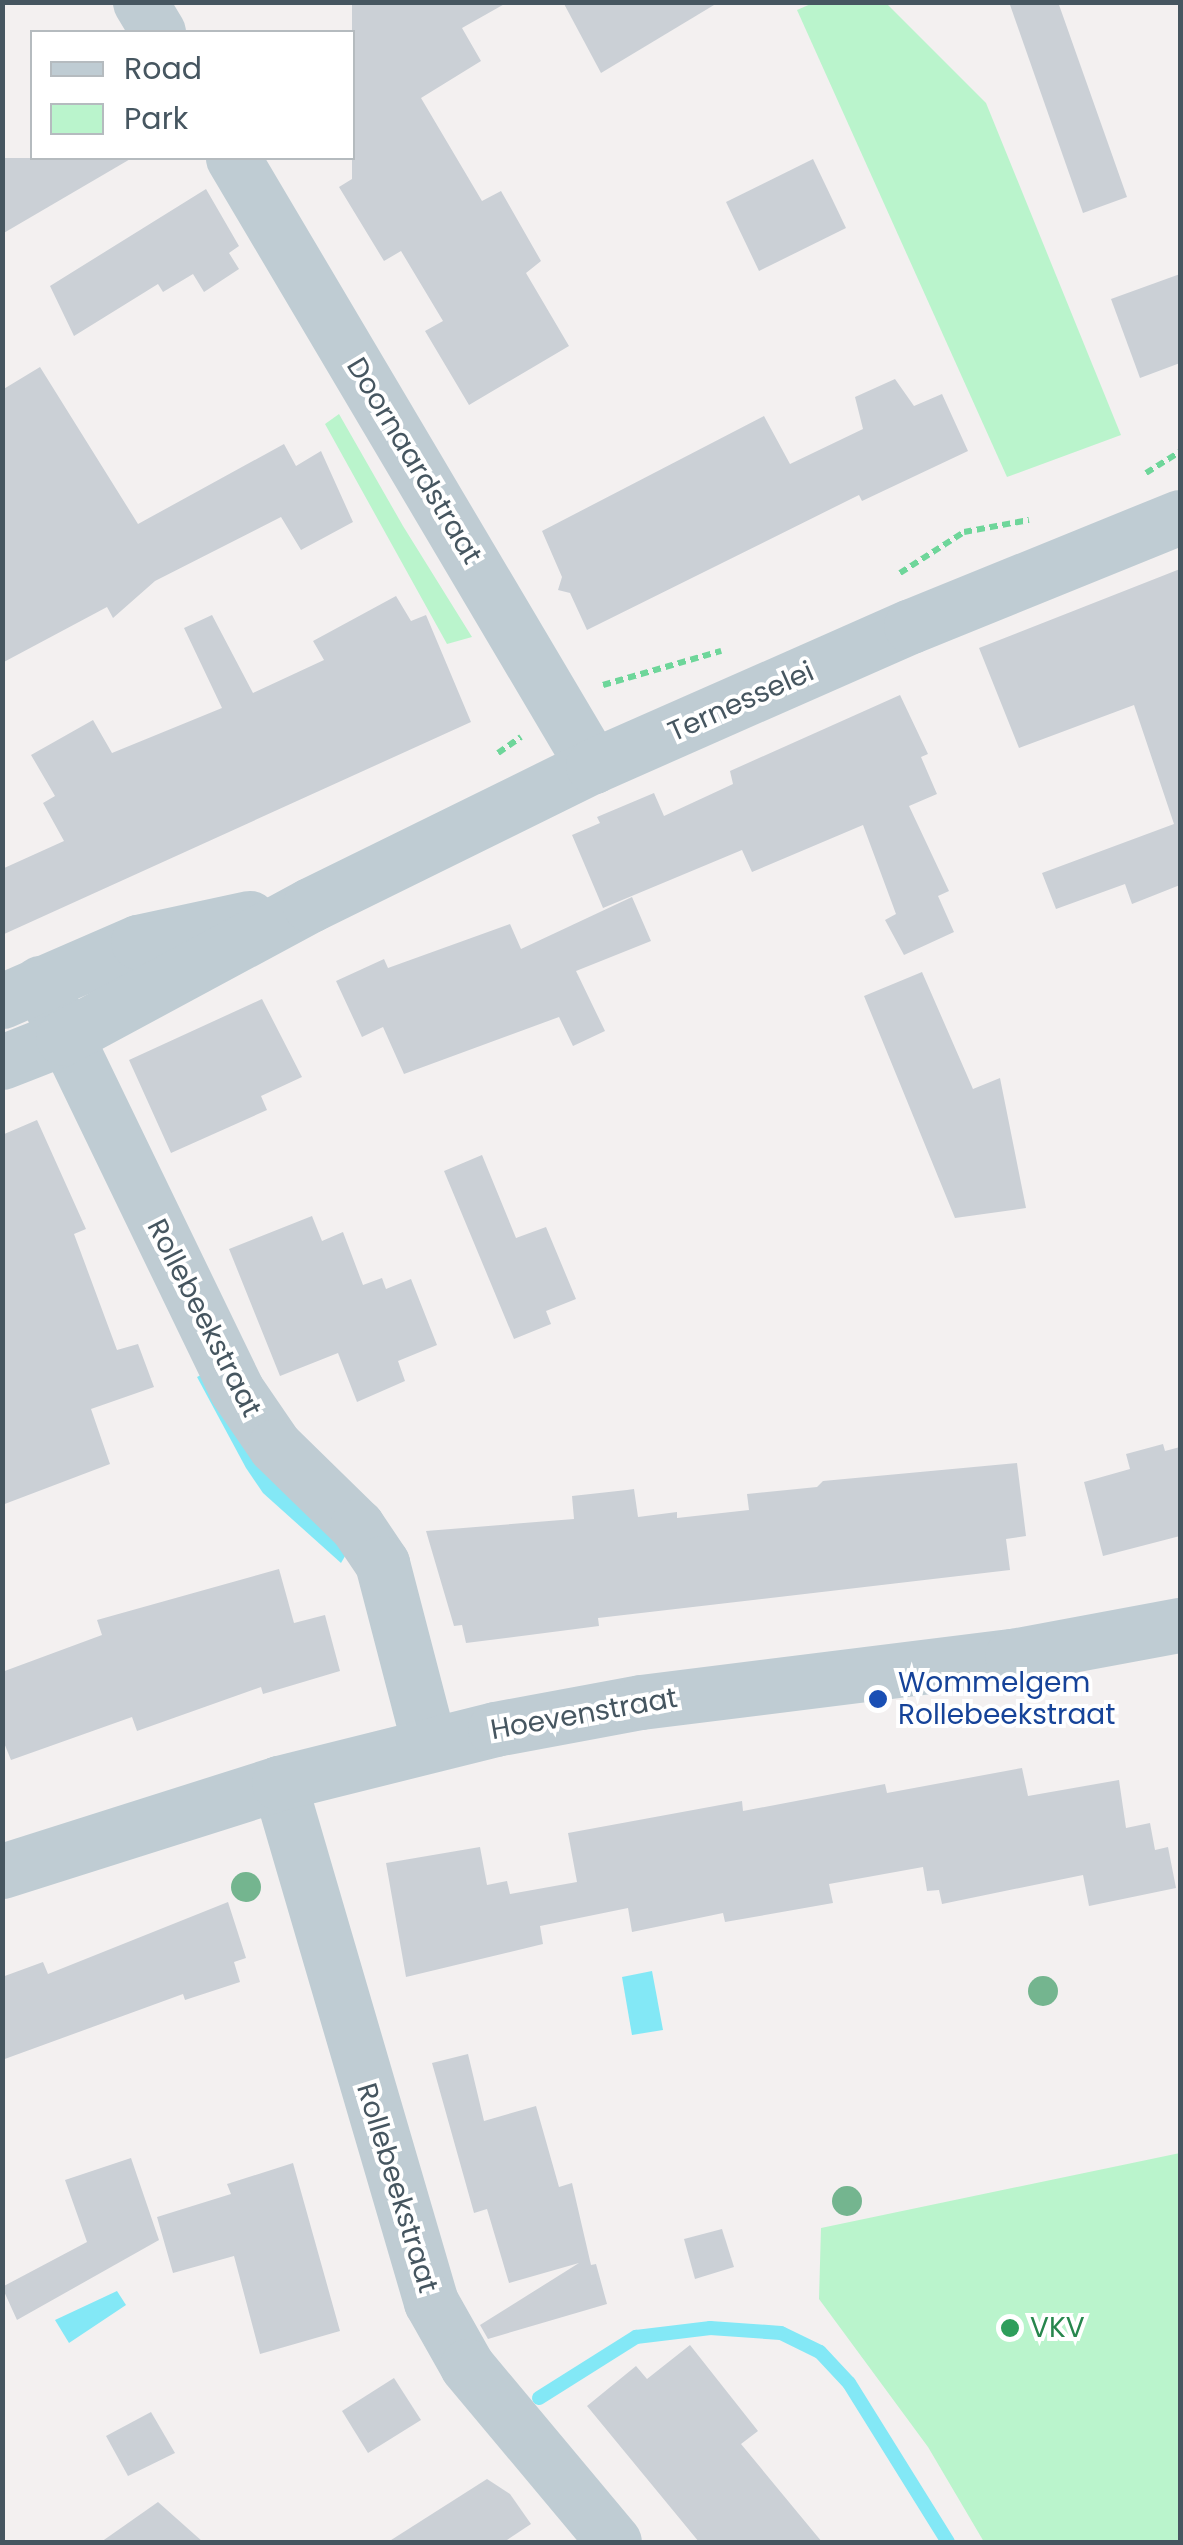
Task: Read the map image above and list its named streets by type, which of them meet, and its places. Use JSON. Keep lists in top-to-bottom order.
{
  "streets": {
    "street": [
      "Doornaardstraat",
      "Ternesselei",
      "Rollebeekstraat",
      "Hoevenstraat"
    ]
  },
  "crossings": [
    ["Doornaardstraat", "Ternesselei"],
    ["Ternesselei", "Rollebeekstraat"],
    ["Rollebeekstraat", "Hoevenstraat"]
  ],
  "places": ["Wommelgem Rollebeekstraat", "VKV"],
  "legend": ["Road", "Park"]
}
